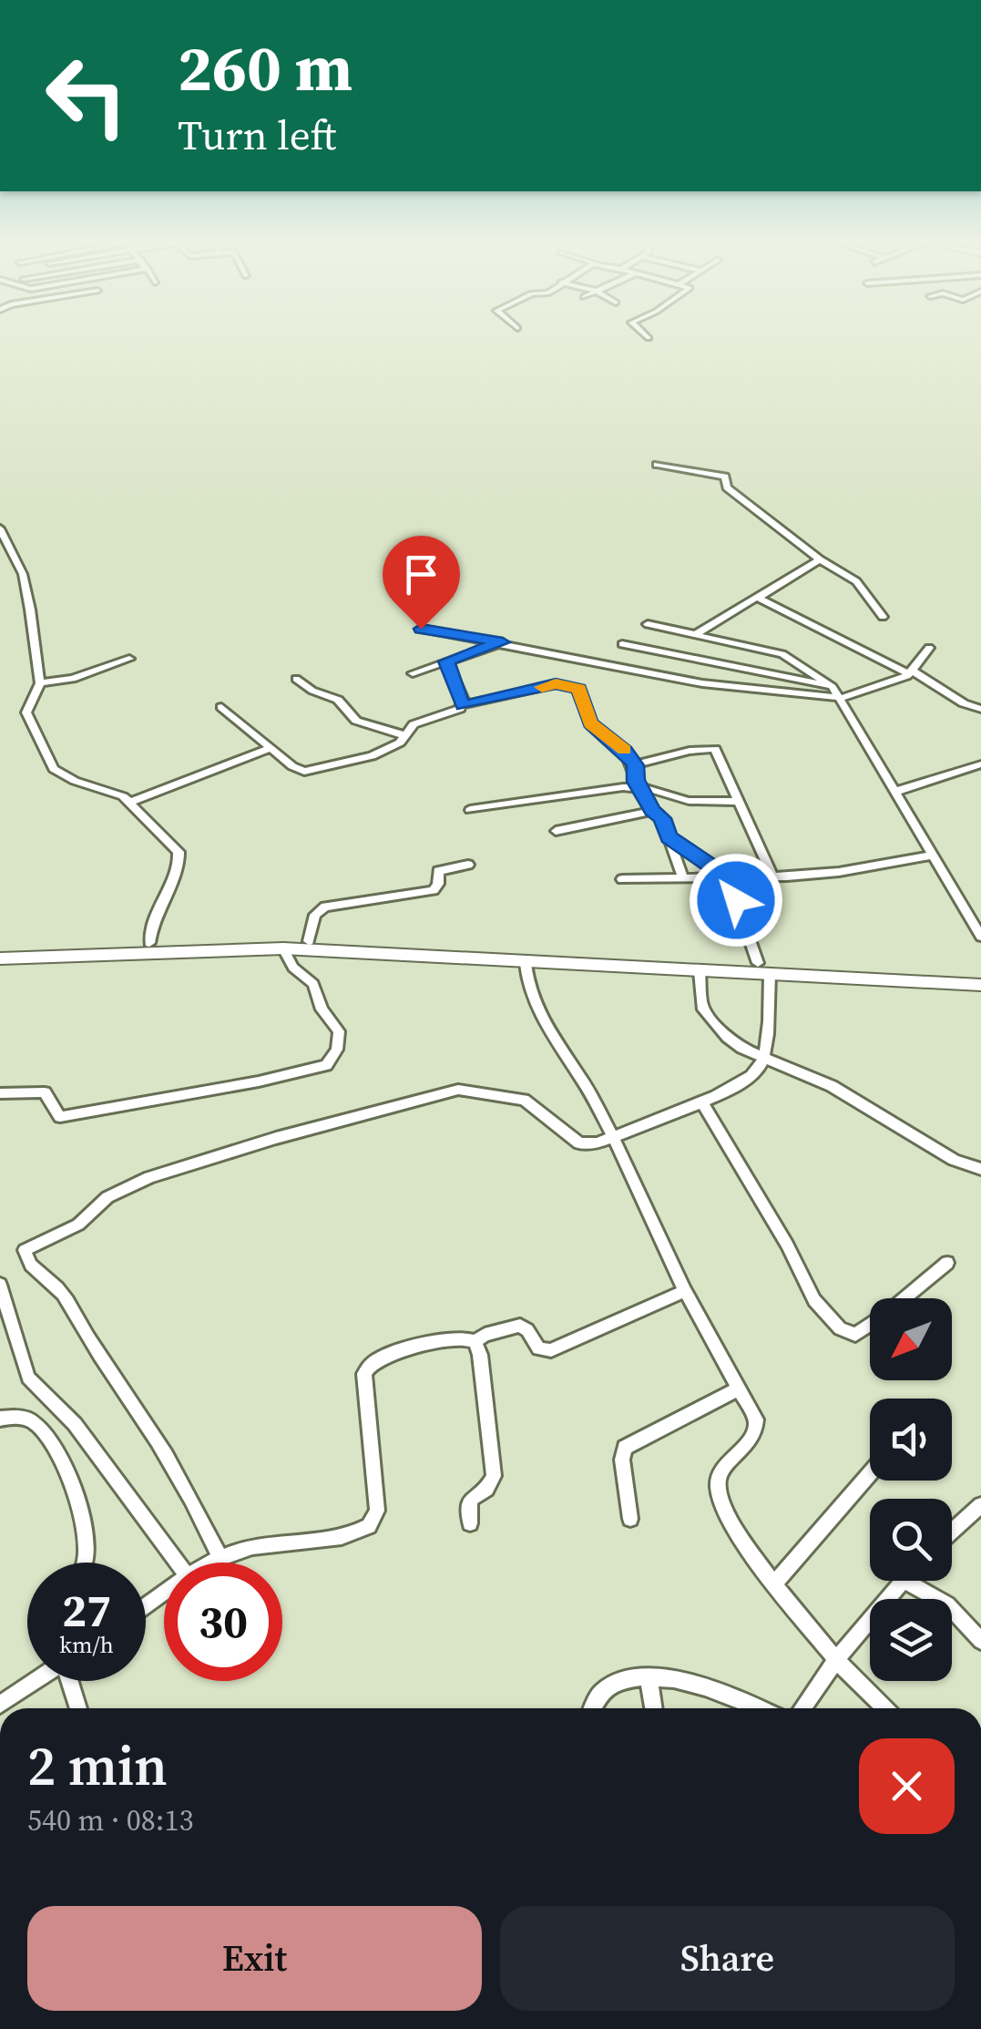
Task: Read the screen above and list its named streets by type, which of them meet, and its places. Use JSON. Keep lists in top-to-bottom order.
{
  "north": "bottom left",
  "page": {
    "turn": ["260 m", "Turn left"],
    "speed": "27 km/h",
    "limit": "30",
    "heading": ["2 min", "540 m · 08:13"],
    "buttons": ["Exit", "Share"]
  }
}
